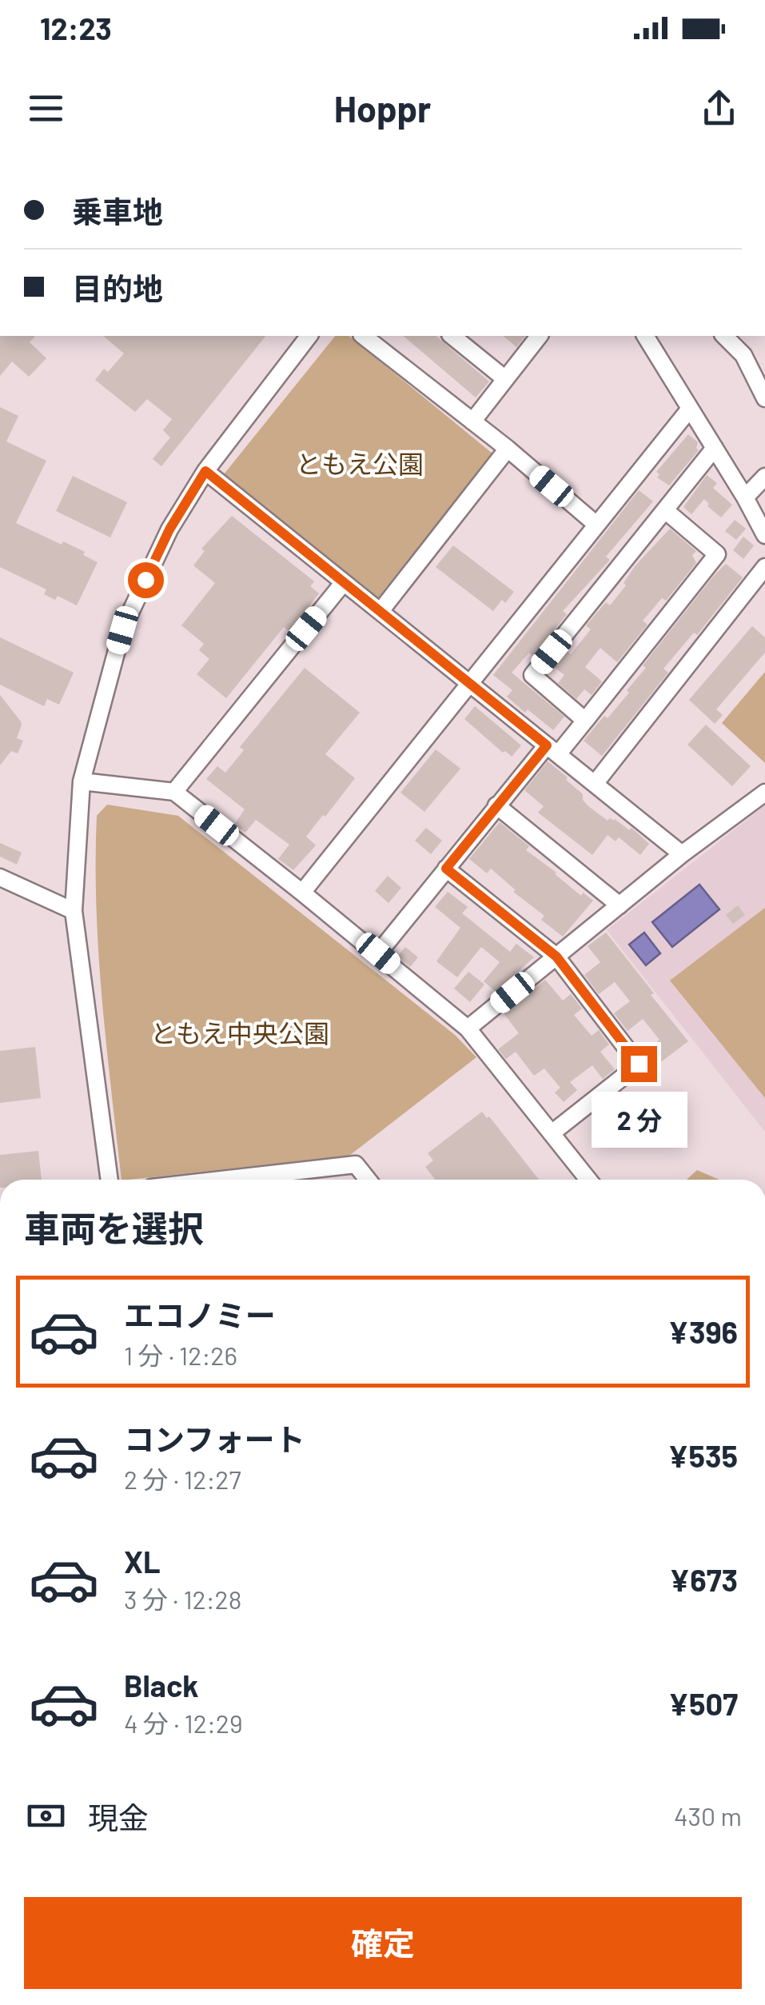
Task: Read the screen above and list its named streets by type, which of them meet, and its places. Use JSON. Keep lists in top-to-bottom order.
{
  "parks": ["ともえ公園", "ともえ中央公園"],
  "page": {
    "status": "12:23",
    "header": "Hoppr",
    "banner": ["乗車地", "目的地"],
    "bubble": "2 分",
    "heading": "車両を選択",
    "list": [
      {
        "name": "エコノミー",
        "note": "1 分 · 12:26",
        "value": "¥396"
      },
      {
        "name": "コンフォート",
        "note": "2 分 · 12:27",
        "value": "¥535"
      },
      {
        "name": "XL",
        "note": "3 分 · 12:28",
        "value": "¥673"
      },
      {
        "name": "Black",
        "note": "4 分 · 12:29",
        "value": "¥507"
      }
    ],
    "pay": ["現金", "430 m"],
    "buttons": "確定"
  }
}
